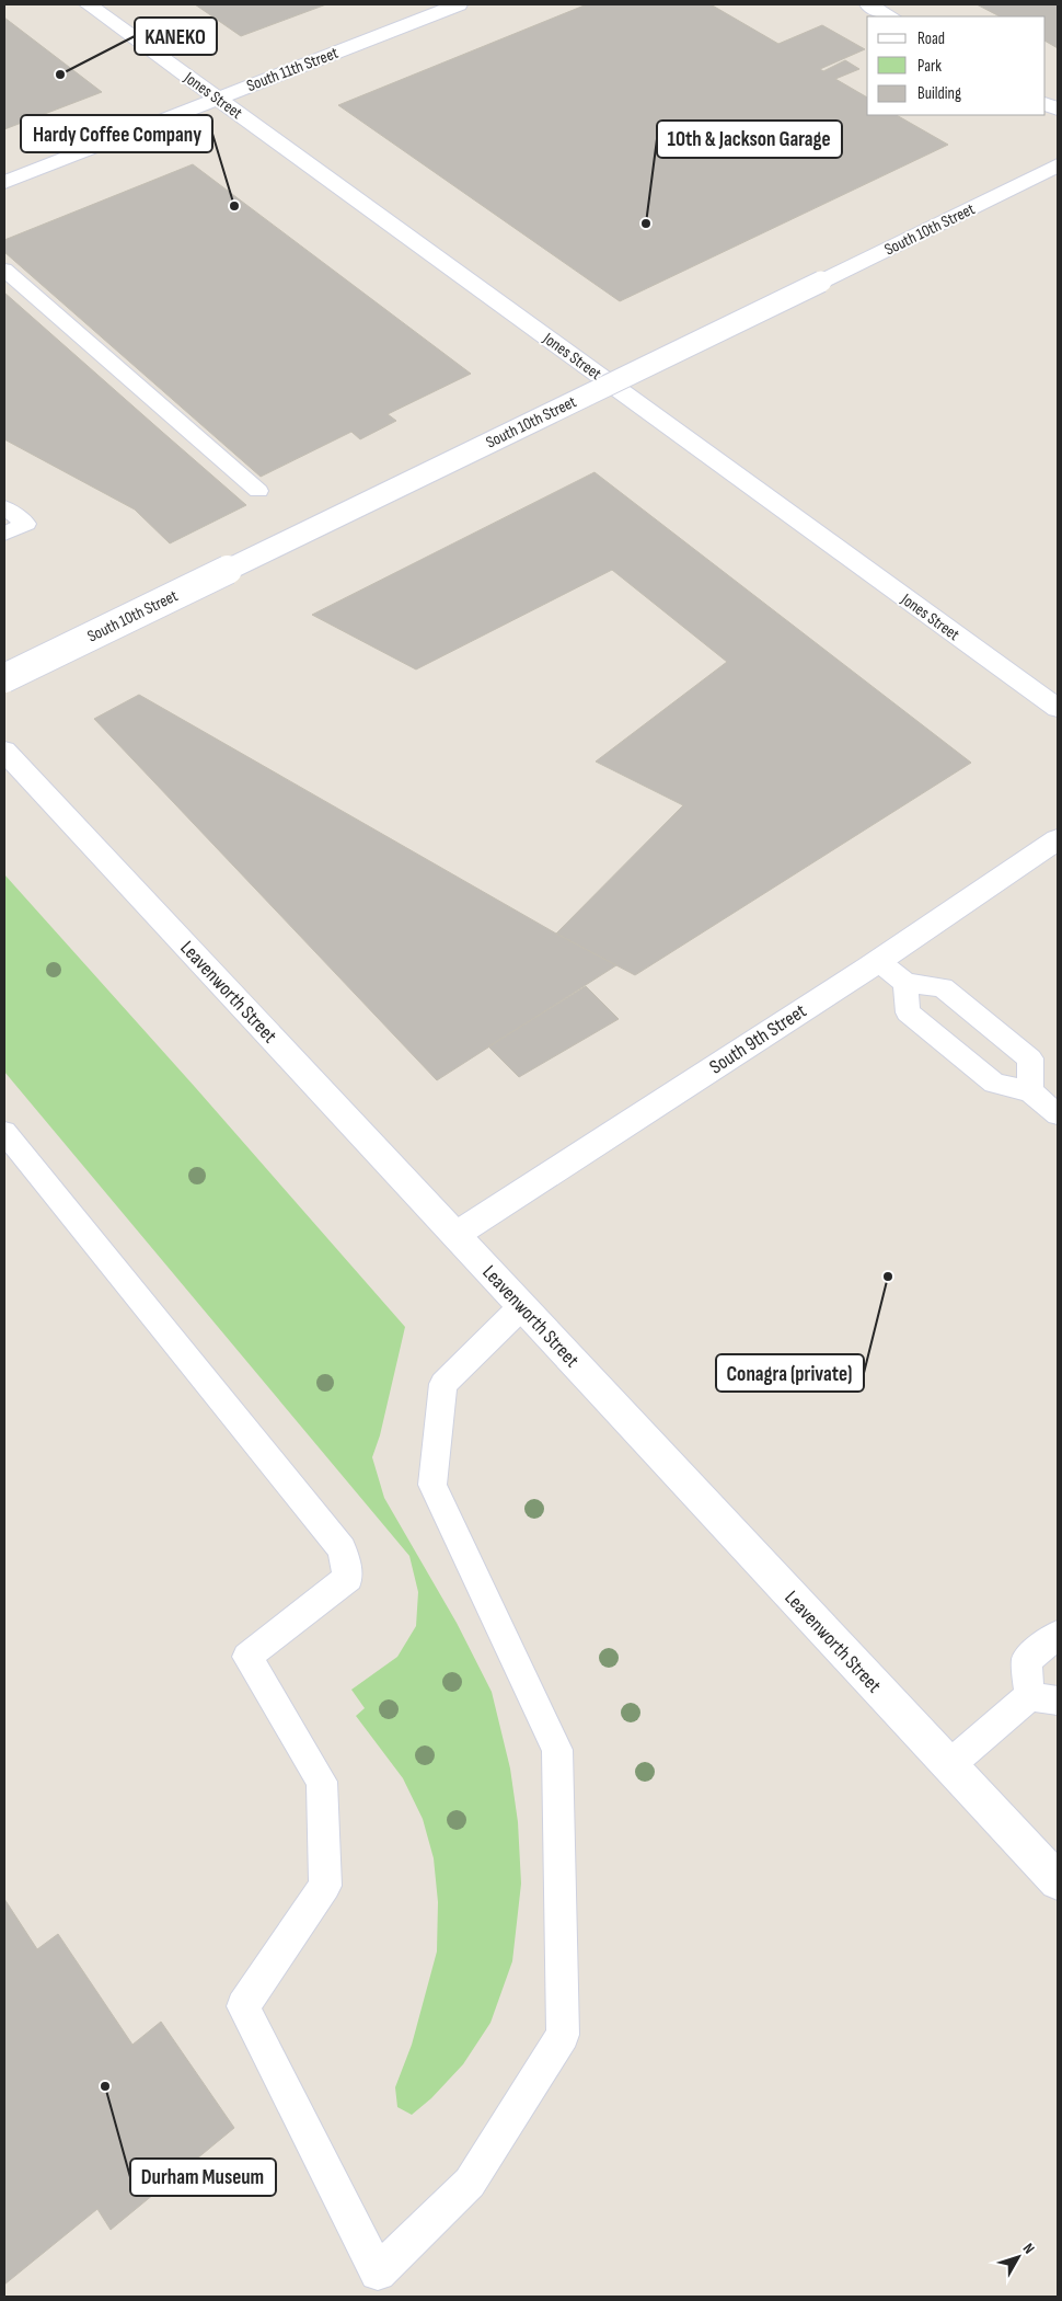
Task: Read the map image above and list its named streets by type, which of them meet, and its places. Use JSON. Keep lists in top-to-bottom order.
{
  "streets": {
    "street": [
      "South 11th Street",
      "Jones Street",
      "South 10th Street",
      "Leavenworth Street",
      "South 9th Street"
    ]
  },
  "crossings": [
    ["South 11th Street", "Jones Street"],
    ["Leavenworth Street", "South 9th Street"]
  ],
  "places": [
    "KANEKO",
    "Hardy Coffee Company",
    "10th & Jackson Garage",
    "Conagra (private)",
    "Durham Museum"
  ],
  "legend": ["Road", "Park", "Building"],
  "north": "top right"
}
